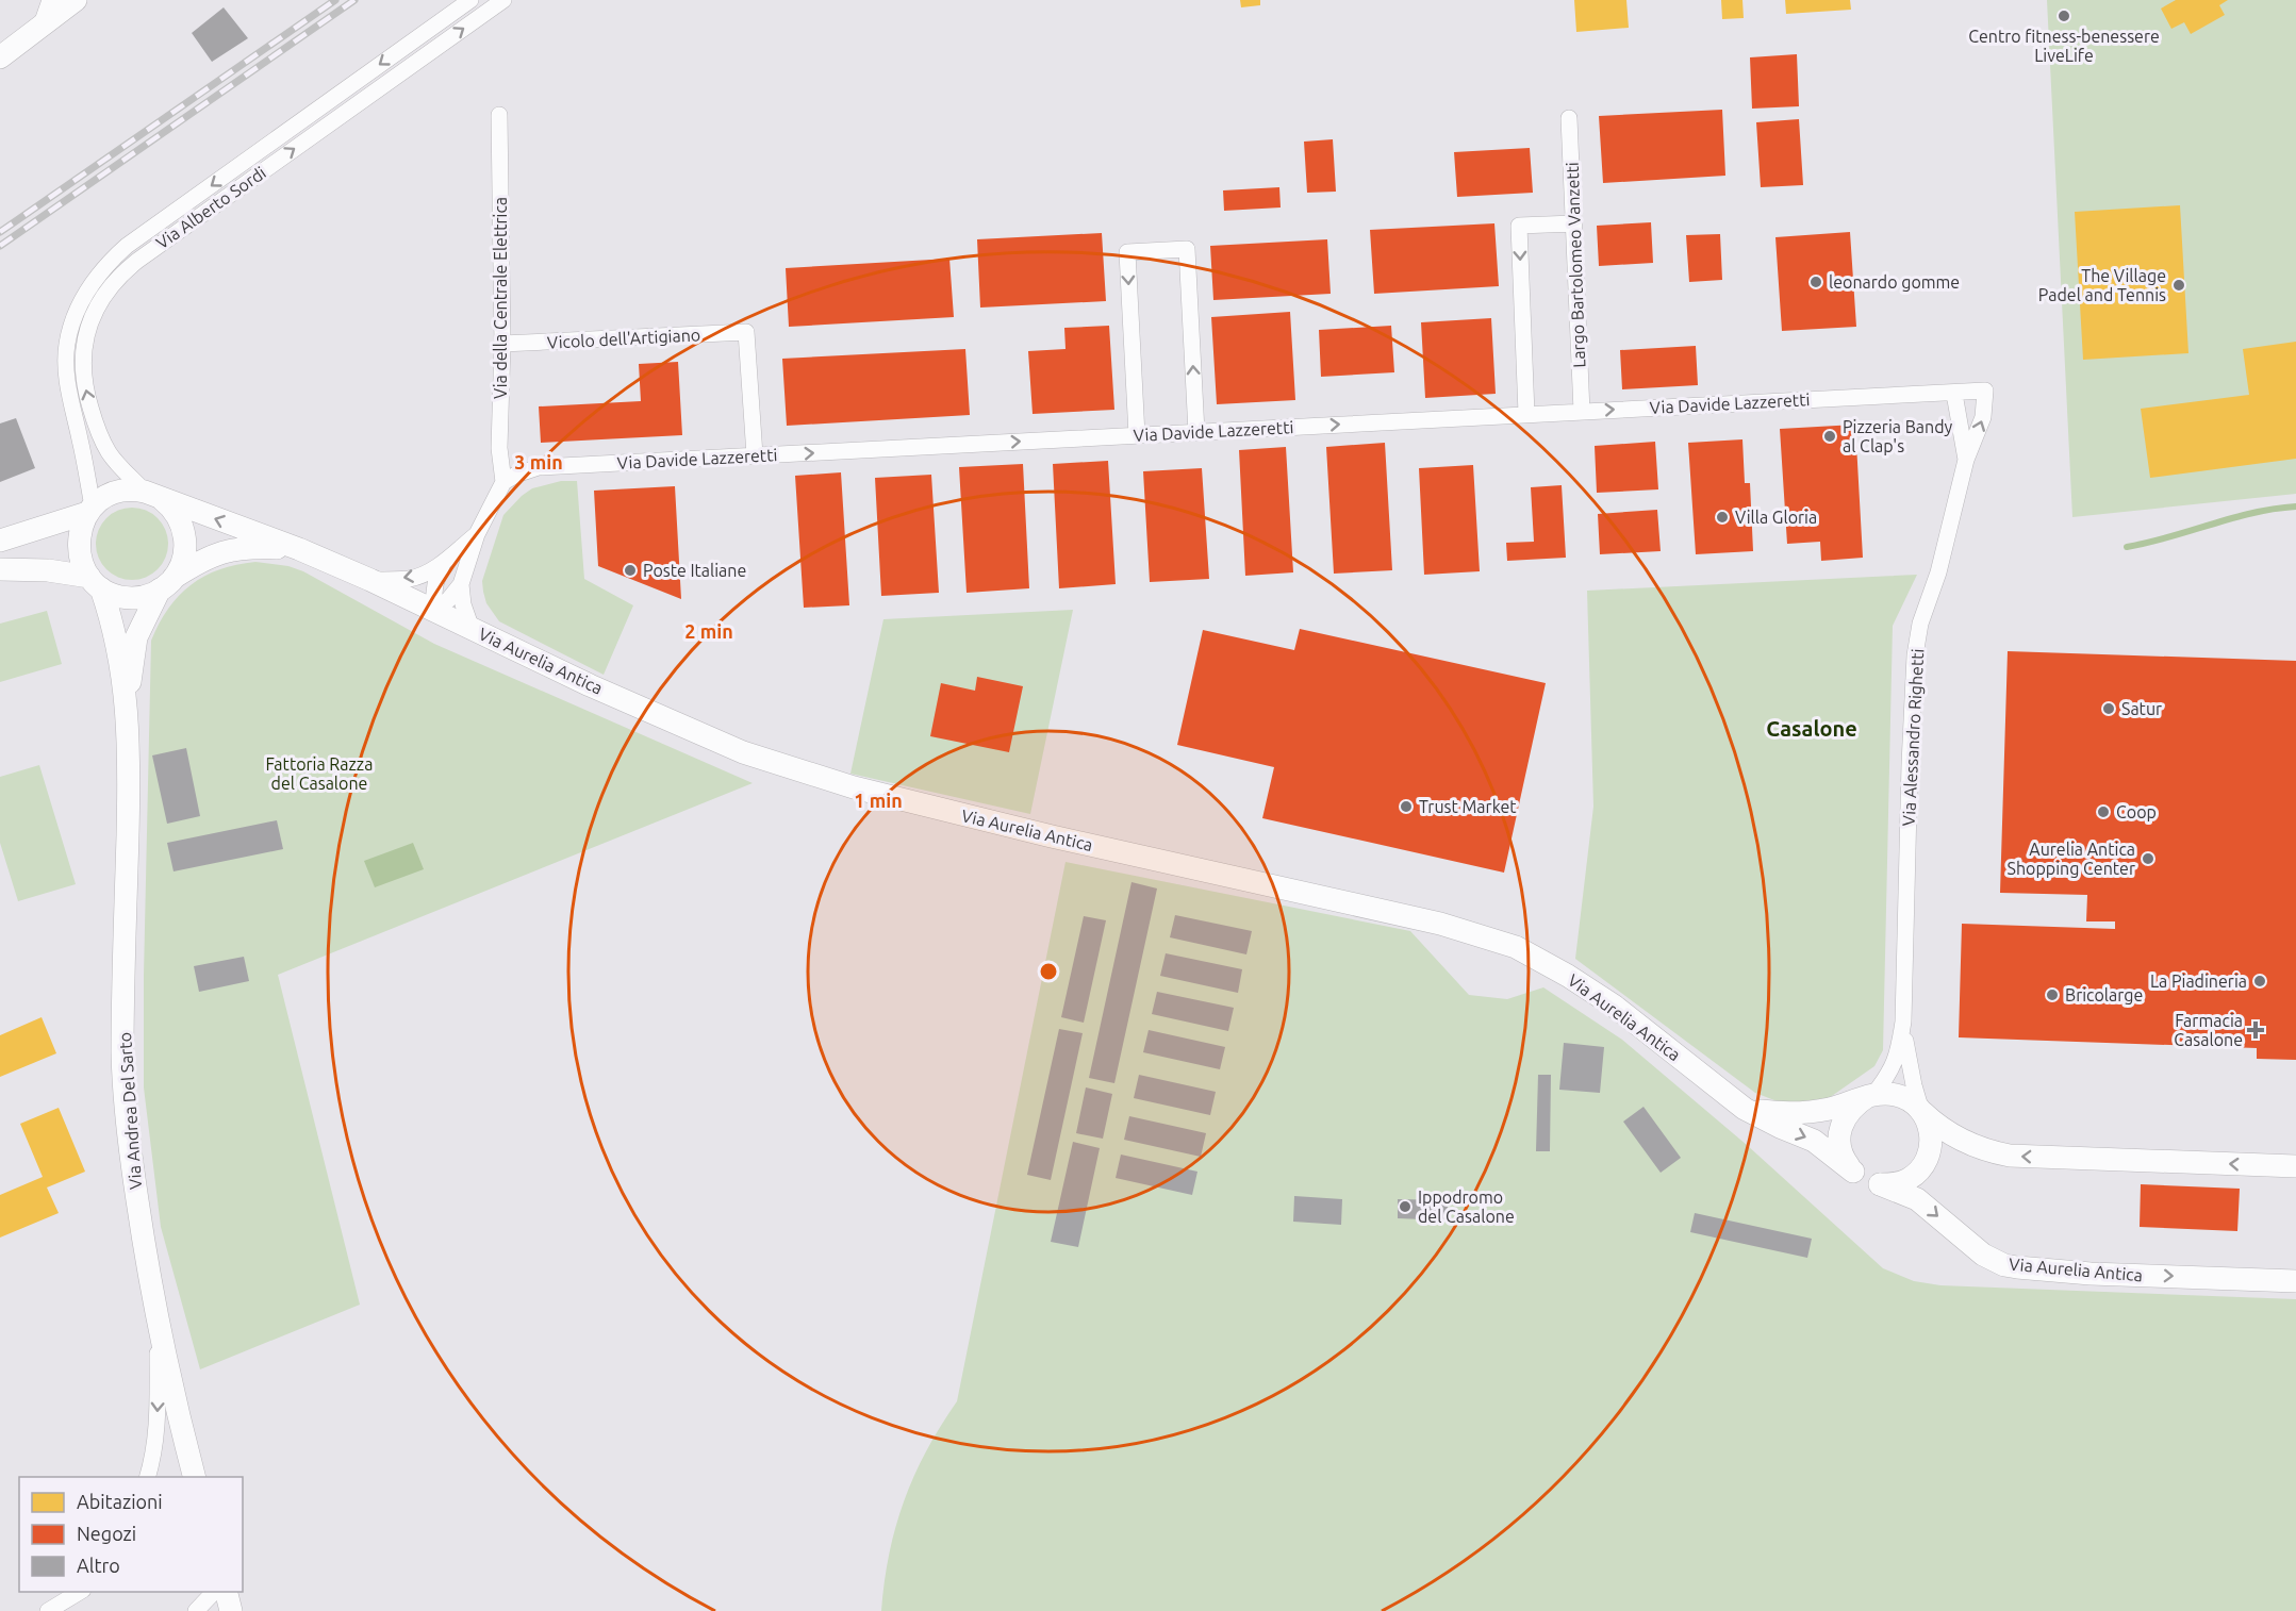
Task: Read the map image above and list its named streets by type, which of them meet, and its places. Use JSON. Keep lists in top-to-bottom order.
{
  "streets": {
    "street": [
      "Via Alberto Sordi",
      "Largo Bartolomeo Vanzetti",
      "Via della Centrale Elettrica",
      "Vicolo dell'Artigiano",
      "Via Davide Lazzeretti",
      "Via Aurelia Antica",
      "Via Alessandro Righetti",
      "Via Andrea Del Sarto"
    ]
  },
  "crossings": [
    ["Via Alberto Sordi", "Via Aurelia Antica"],
    ["Via Alberto Sordi", "Via Andrea Del Sarto"],
    ["Largo Bartolomeo Vanzetti", "Via Davide Lazzeretti"],
    ["Via della Centrale Elettrica", "Vicolo dell'Artigiano"],
    ["Via della Centrale Elettrica", "Via Davide Lazzeretti"],
    ["Vicolo dell'Artigiano", "Via Davide Lazzeretti"],
    ["Via Davide Lazzeretti", "Via Alessandro Righetti"],
    ["Via Aurelia Antica", "Via Andrea Del Sarto"]
  ],
  "one_way": ["Via Davide Lazzeretti"],
  "districts": ["Casalone"],
  "parks": ["Fattoria Razza del Casalone"],
  "places": {
    "other": [
      "Centro fitness-benessere LiveLife",
      "leonardo gomme",
      "The Village Padel and Tennis",
      "Pizzeria Bandy al Clap's",
      "Villa Gloria",
      "Poste Italiane",
      "Satur",
      "Trust Market",
      "Coop",
      "Aurelia Antica Shopping Center",
      "La Piadineria",
      "Bricolarge",
      "Ippodromo del Casalone"
    ],
    "health": ["Farmacia Casalone"]
  },
  "legend": ["Abitazioni", "Negozi", "Altro"],
  "rings": ["3 min", "2 min", "1 min"]
}
